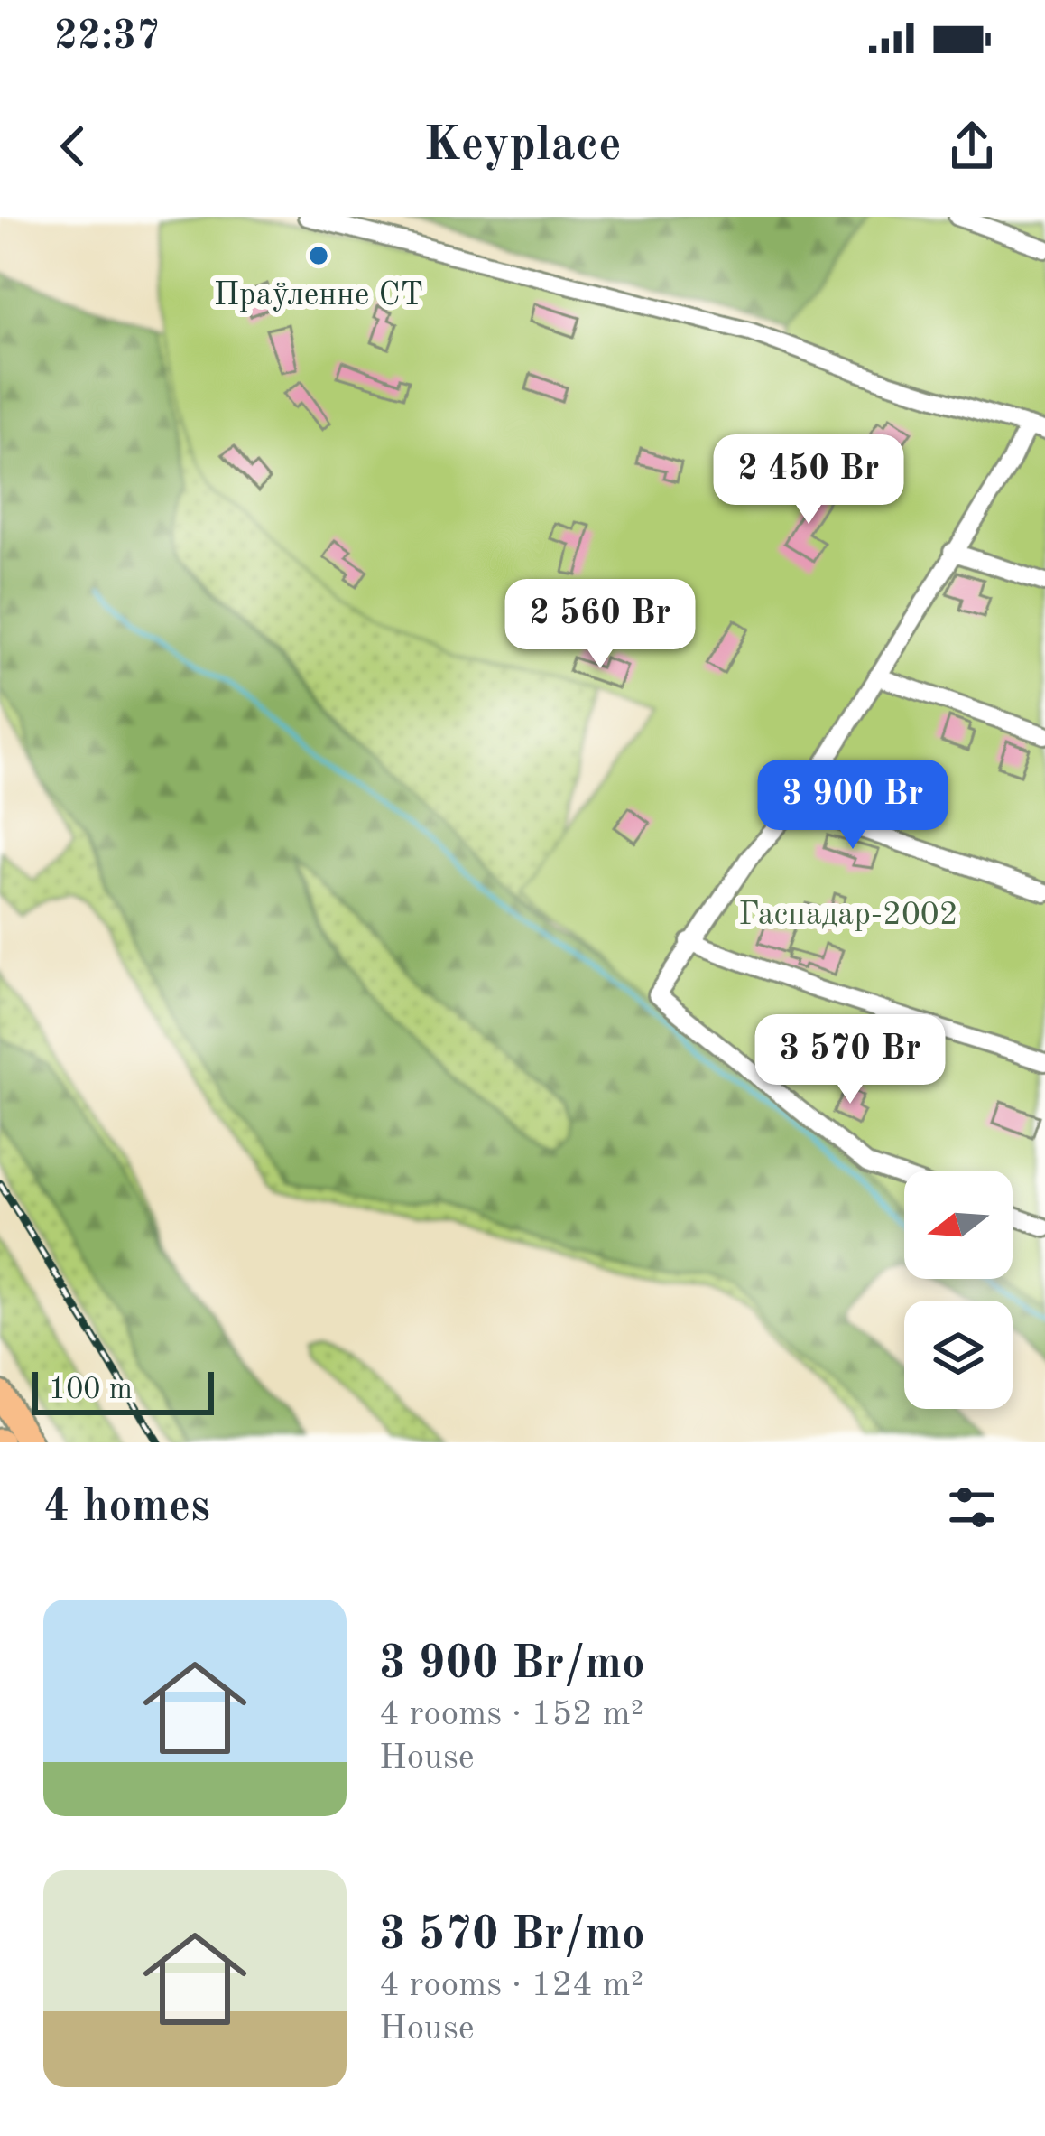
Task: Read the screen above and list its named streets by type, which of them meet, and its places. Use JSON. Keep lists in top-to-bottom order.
{
  "parks": ["Гаспадар-2002"],
  "places": ["Праўленне СТ"],
  "scale_bar": "100 m",
  "north": "left",
  "page": {
    "status": "22:37",
    "header": "Keyplace",
    "price": [
      "2 450 Br",
      "2 560 Br",
      "3 900 Br",
      "3 570 Br"
    ],
    "scale": "100 m",
    "heading": "4 homes",
    "list": [
      {
        "name": "3 900 Br/mo",
        "note": "4 rooms · 152 m² · House"
      },
      {
        "name": "3 570 Br/mo",
        "note": "4 rooms · 124 m² · House"
      }
    ]
  }
}
